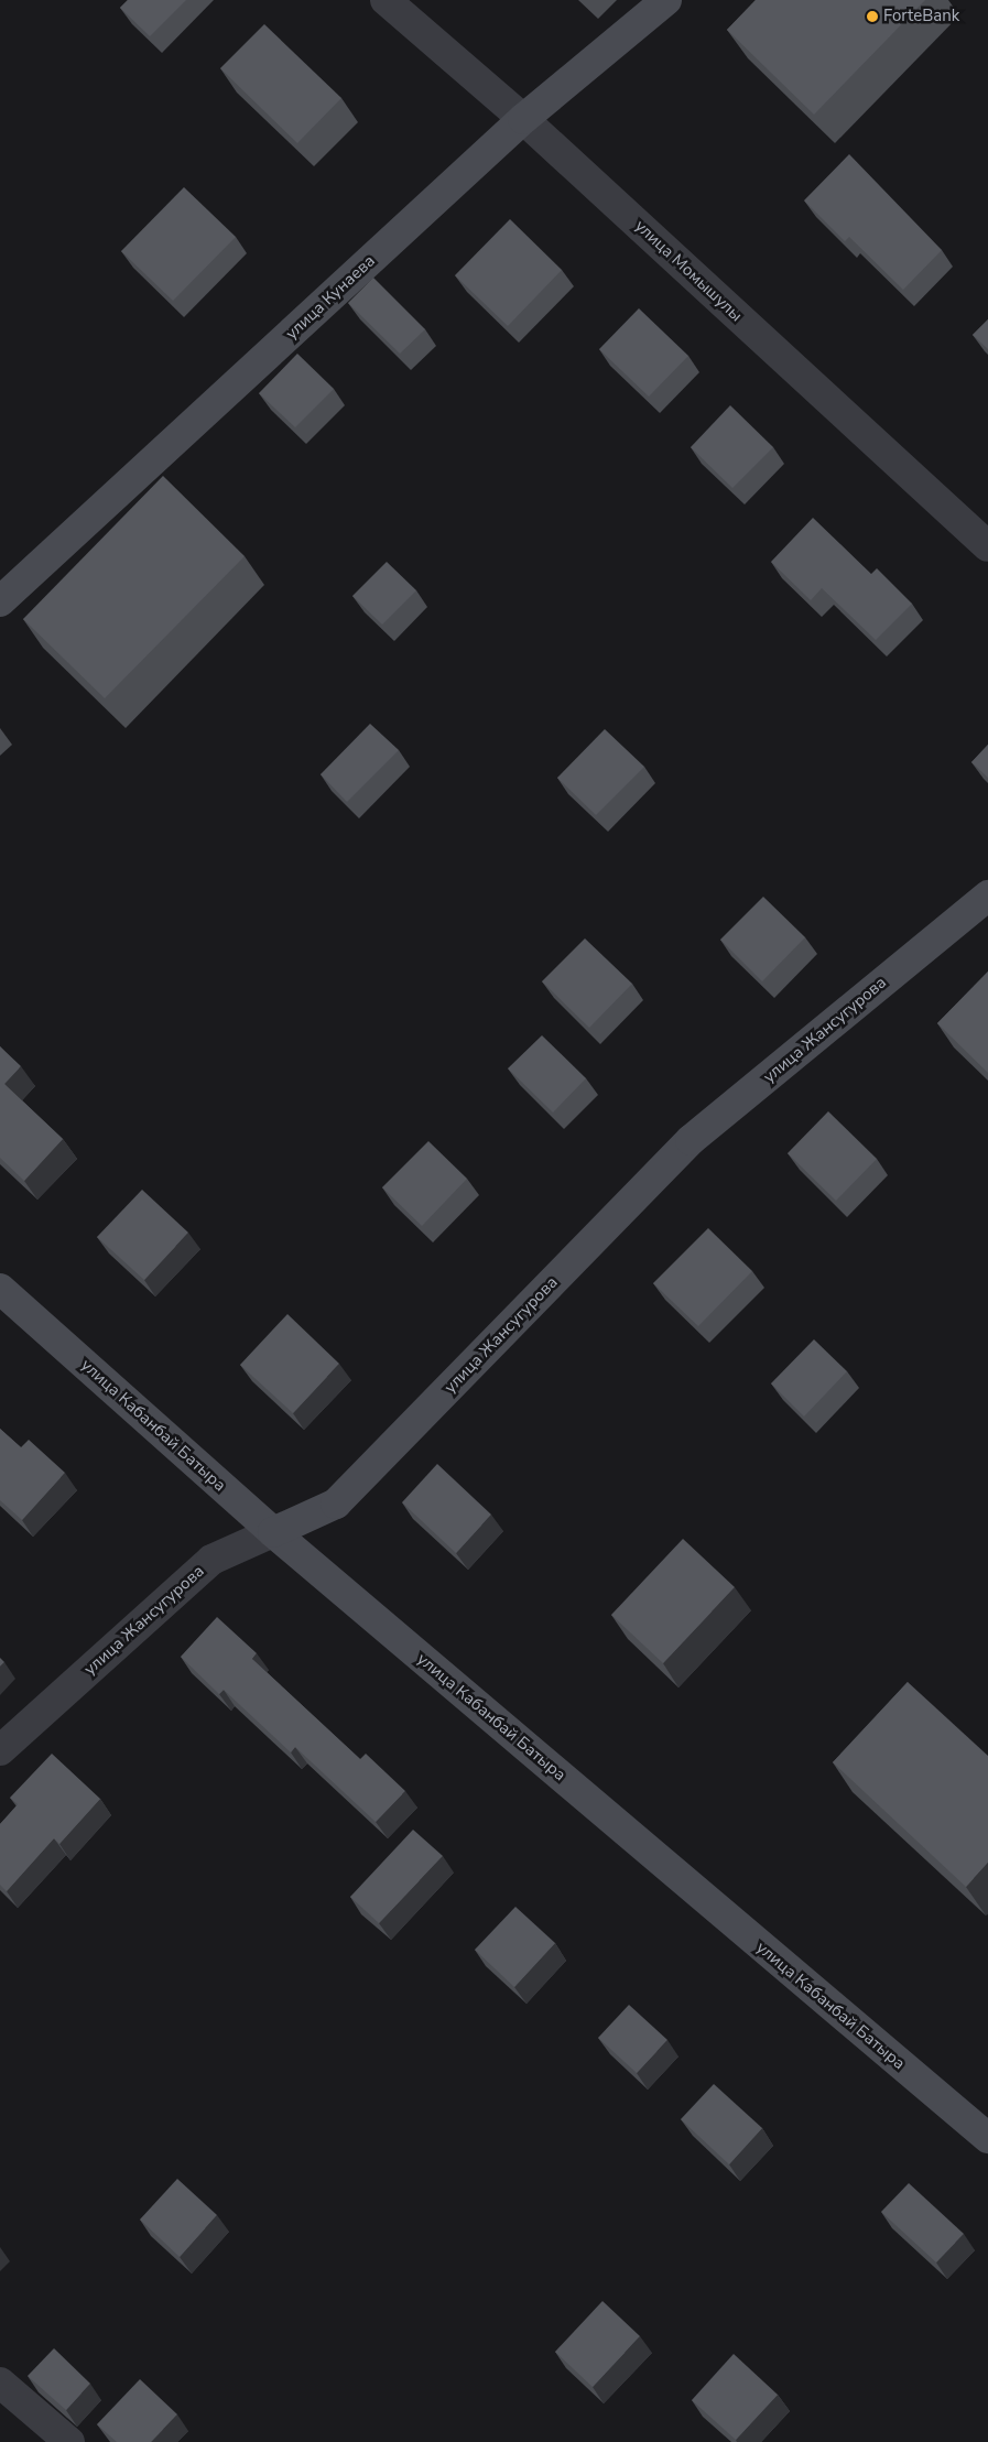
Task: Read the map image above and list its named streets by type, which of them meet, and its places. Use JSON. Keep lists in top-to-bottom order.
{
  "streets": {
    "street": [
      "улица Момышулы",
      "улица Кунаева",
      "улица Жансугурова",
      "улица Кабанбай Батыра"
    ]
  },
  "crossings": [
    ["улица Момышулы", "улица Кунаева"],
    ["улица Жансугурова", "улица Кабанбай Батыра"]
  ],
  "places": ["ForteBank"]
}
